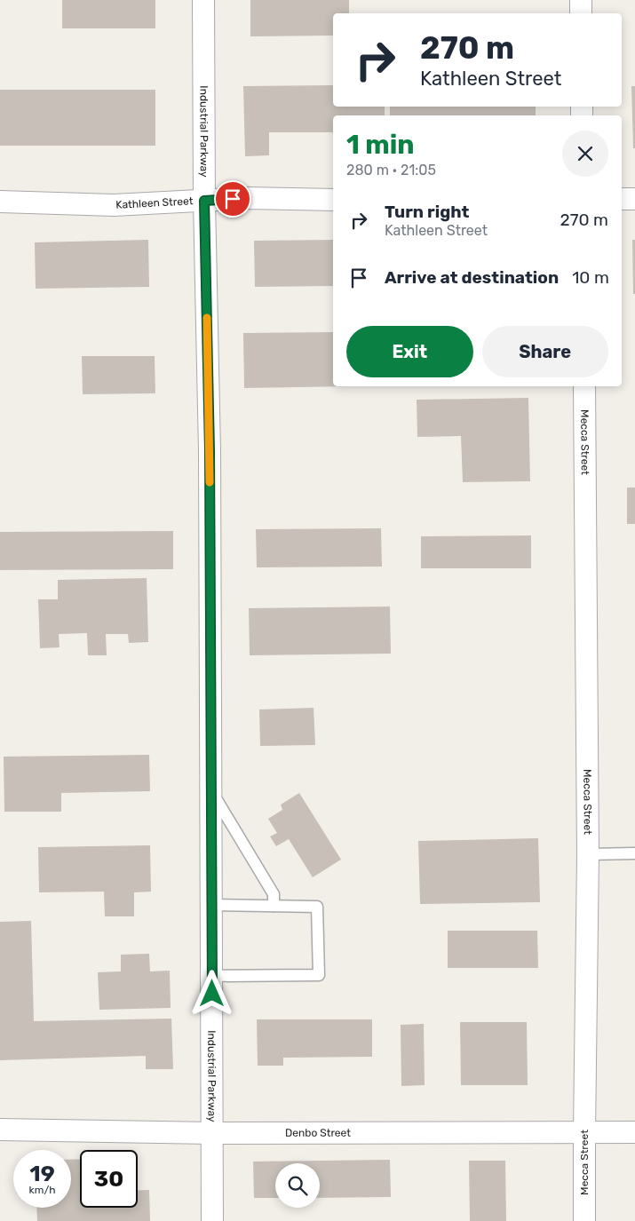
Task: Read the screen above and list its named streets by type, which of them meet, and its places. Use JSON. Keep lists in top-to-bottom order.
{
  "streets": {
    "street": [
      "Industrial Parkway",
      "Kathleen Street",
      "Mecca Street",
      "Denbo Street"
    ]
  },
  "crossings": [
    ["Industrial Parkway", "Kathleen Street"],
    ["Industrial Parkway", "Denbo Street"],
    ["Mecca Street", "Denbo Street"]
  ],
  "page": {
    "turn": ["270 m", "Kathleen Street"],
    "heading": ["1 min", "280 m · 21:05"],
    "list": [
      {
        "name": "Turn right",
        "note": "Kathleen Street",
        "value": "270 m"
      },
      {
        "name": "Arrive at destination",
        "value": "10 m"
      }
    ],
    "buttons": ["Exit", "Share"],
    "speed": "19 km/h",
    "limit": "30"
  }
}
